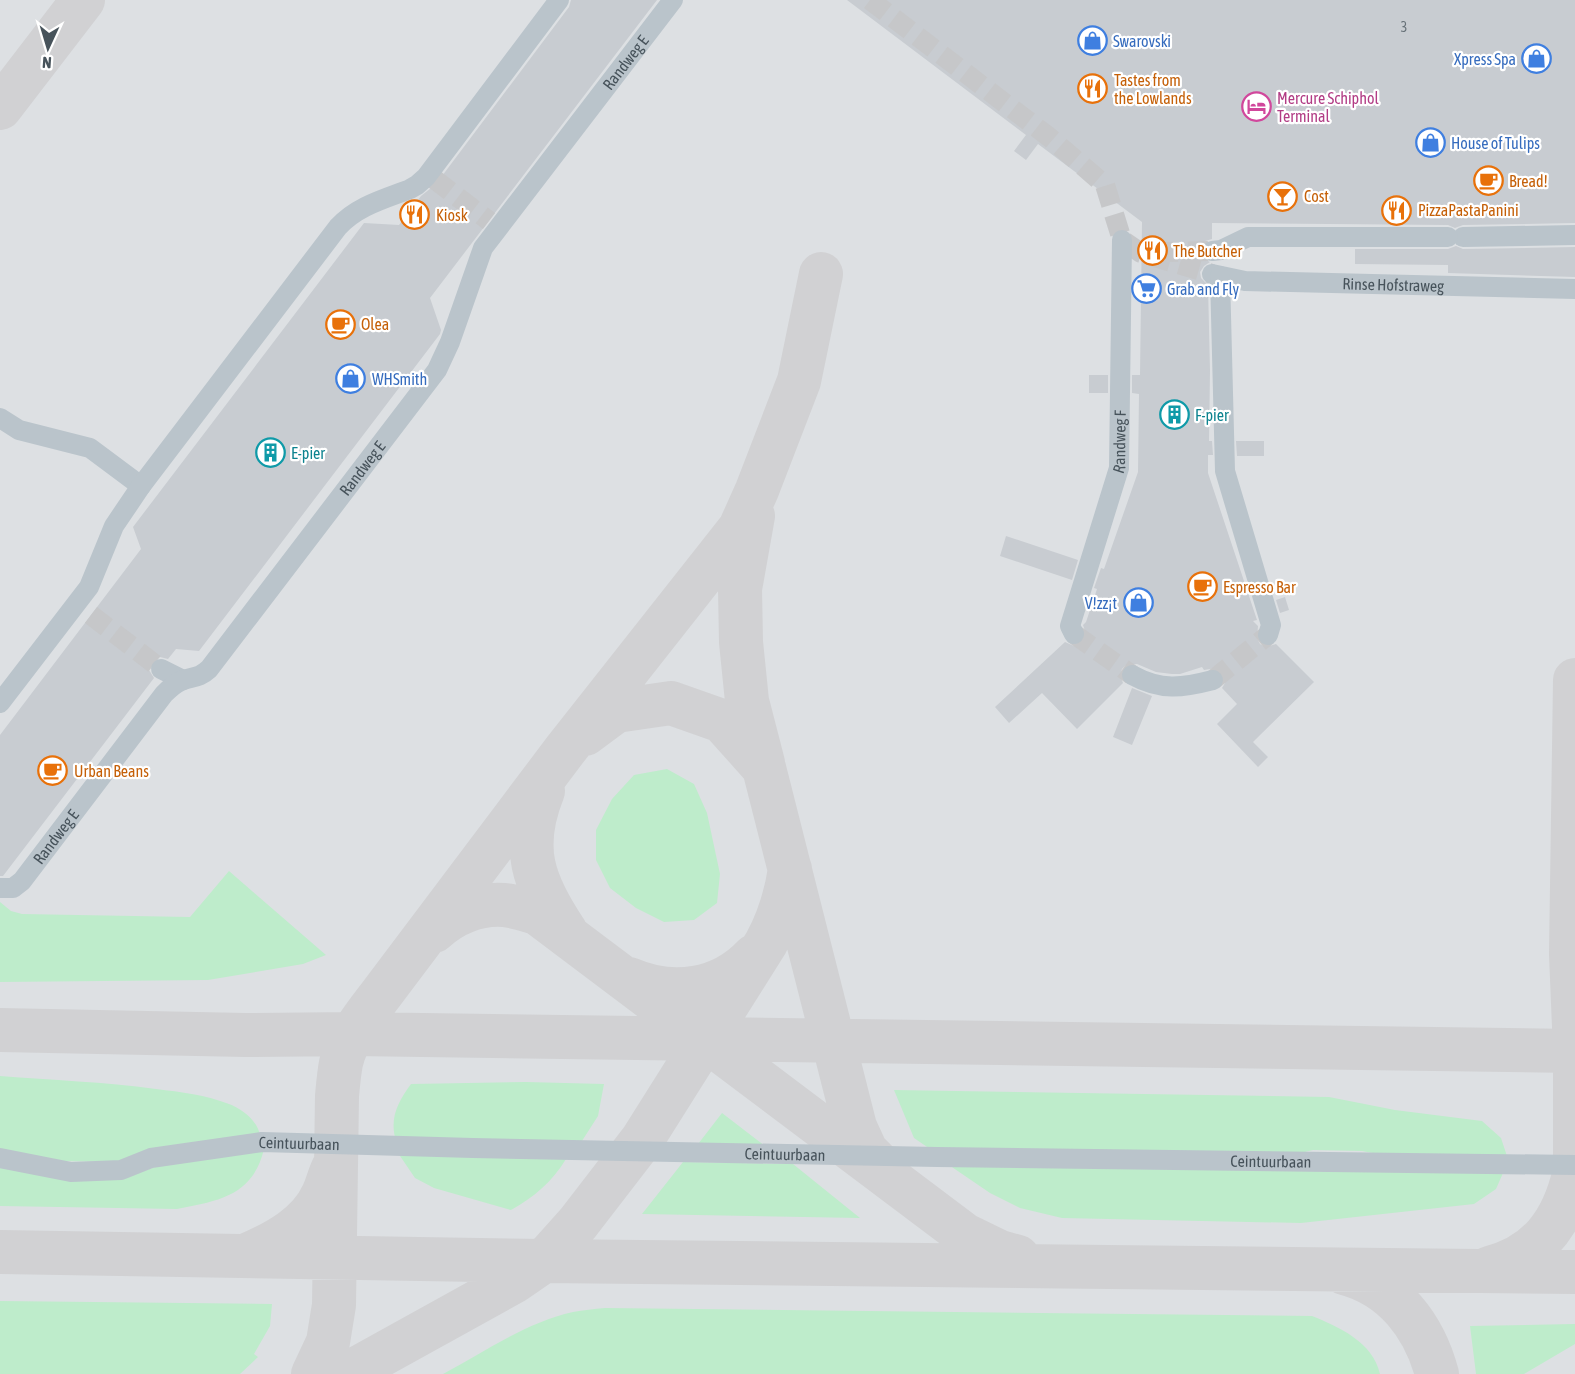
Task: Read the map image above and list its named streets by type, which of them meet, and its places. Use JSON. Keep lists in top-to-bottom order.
{
  "streets": {
    "lane": [
      "Randweg E",
      "Rinse Hofstraweg",
      "Randweg F",
      "Ceintuurbaan"
    ]
  },
  "places": {
    "shop": [
      "Swarovski",
      "Xpress Spa",
      "House of Tulips",
      "WHSmith",
      "V!zz¡t"
    ],
    "restaurant": [
      "Tastes from the Lowlands",
      "PizzaPastaPanini",
      "Kiosk",
      "The Butcher"
    ],
    "hotel": ["Mercure Schiphol Terminal"],
    "cafe": [
      "Bread!",
      "Olea",
      "Espresso Bar",
      "Urban Beans"
    ],
    "bar": ["Cost"],
    "supermarket": ["Grab and Fly"],
    "building": ["F-pier", "E-pier"]
  },
  "house_numbers": ["3"],
  "north": "bottom"
}
